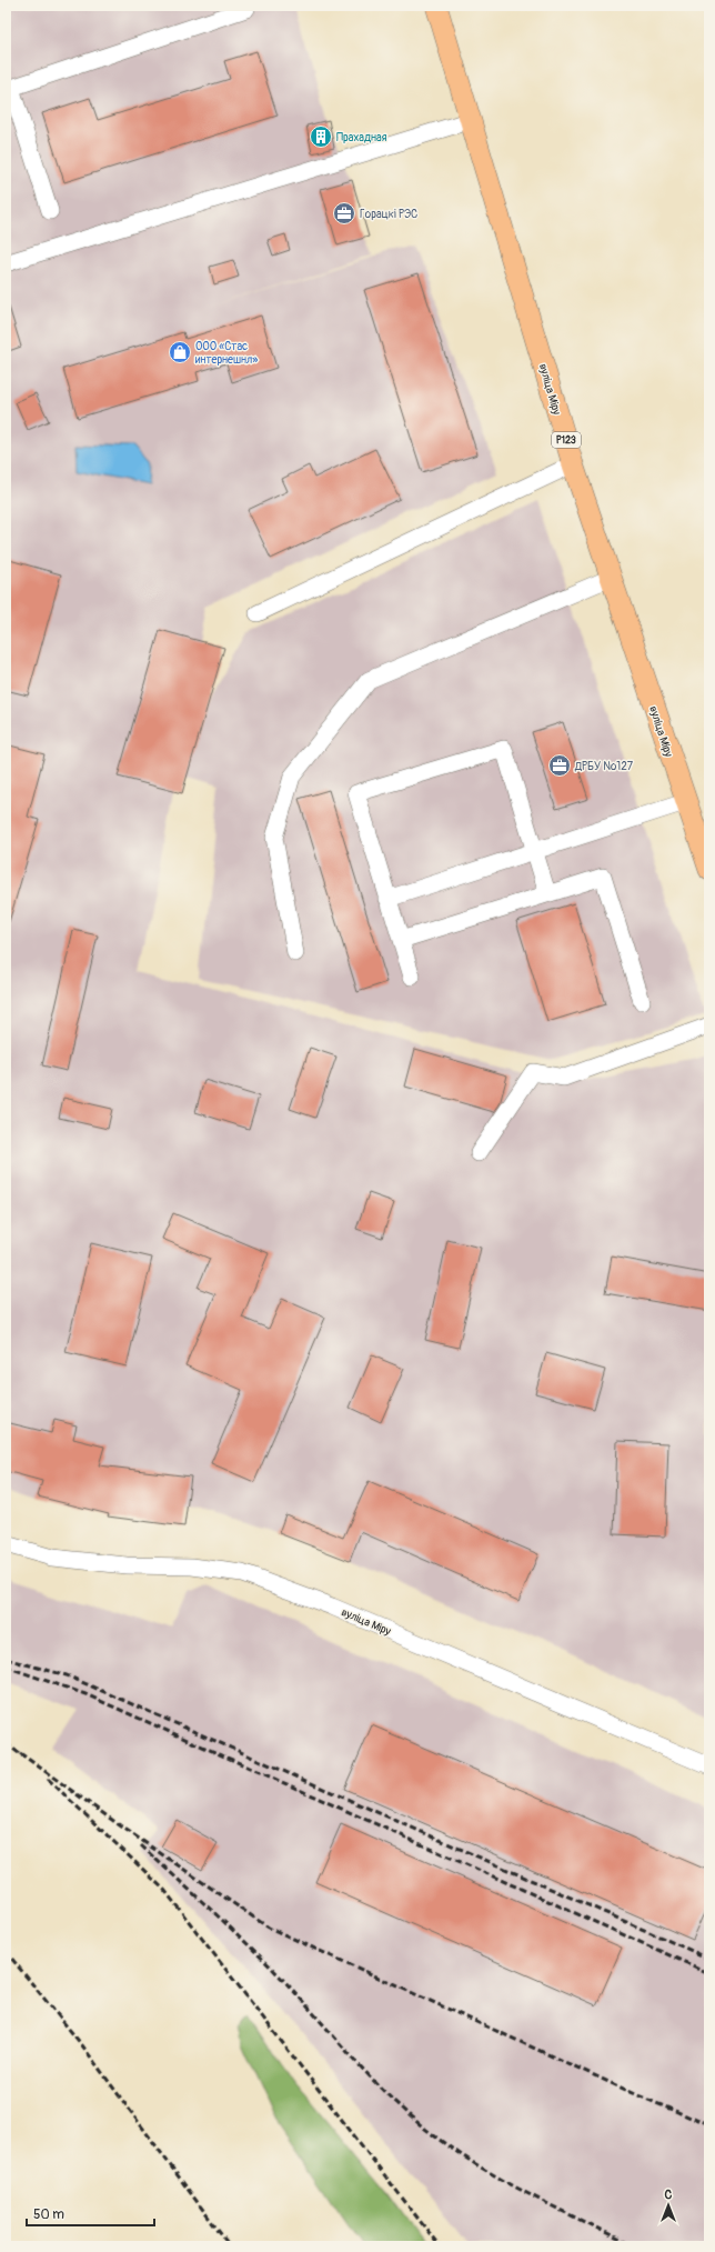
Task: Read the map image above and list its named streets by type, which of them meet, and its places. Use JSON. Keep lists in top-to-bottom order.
{
  "streets": {
    "main road": ["вуліца Міру", "Р123"]
  },
  "places": {
    "building": ["Прахадная"],
    "office": ["Горацкі РЭС", "ДРБУ №127"],
    "shop": ["ООО «Стас интернешнл»"]
  },
  "scale_bar": "50 m",
  "north": "top"
}
